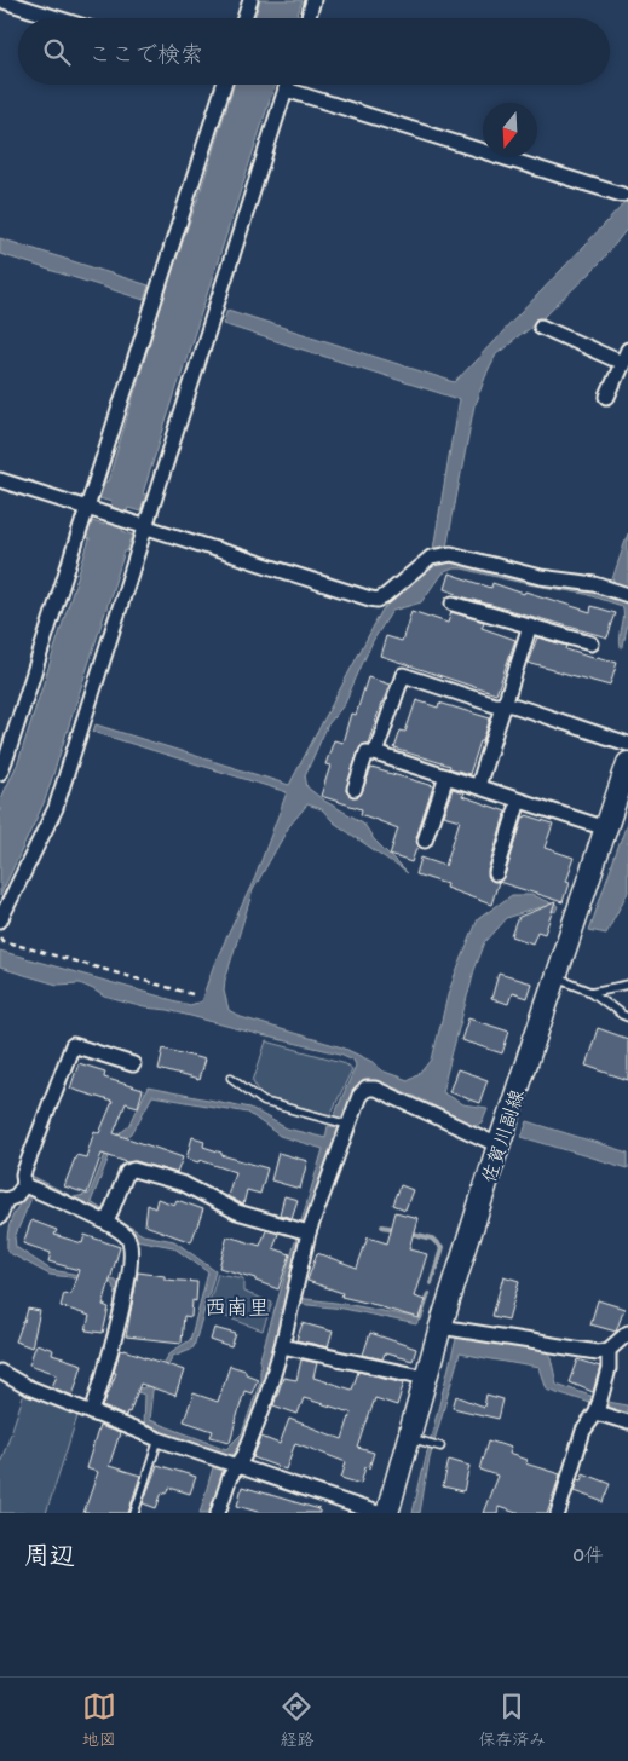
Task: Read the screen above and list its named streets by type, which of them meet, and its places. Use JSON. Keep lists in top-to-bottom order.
{
  "streets": {
    "main road": ["佐賀川副線"]
  },
  "districts": ["西南里"],
  "north": "bottom",
  "page": {
    "search": "ここで検索",
    "heading": ["周辺", "0件"],
    "nav": ["地図", "経路", "保存済み"]
  }
}
